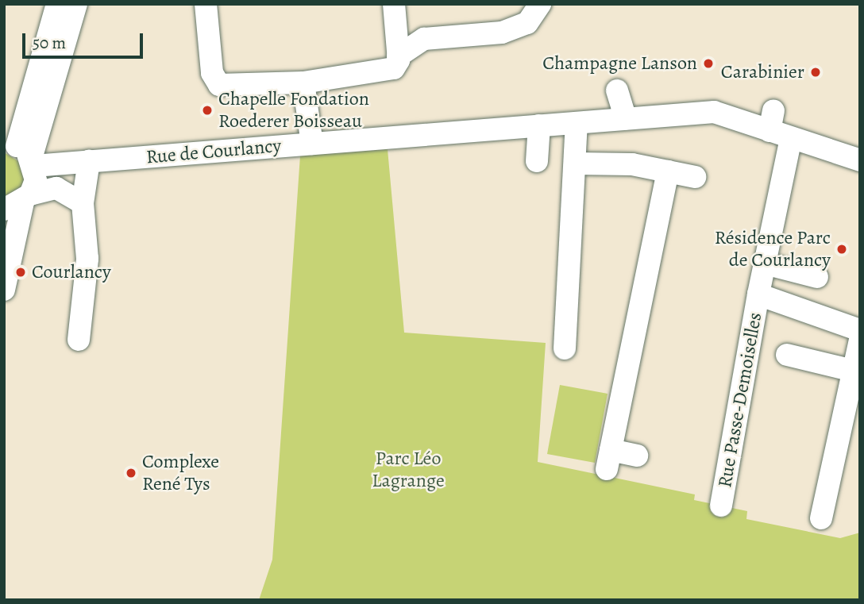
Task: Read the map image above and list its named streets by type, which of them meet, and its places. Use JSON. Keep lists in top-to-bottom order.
{
  "streets": {
    "street": ["Rue de Courlancy", "Rue Passe-Demoiselles"]
  },
  "crossings": [
    ["Rue de Courlancy", "Rue Passe-Demoiselles"]
  ],
  "parks": ["Parc Léo Lagrange"],
  "places": [
    "Champagne Lanson",
    "Carabinier",
    "Chapelle Fondation Roederer Boisseau",
    "Résidence Parc de Courlancy",
    "Courlancy",
    "Complexe René Tys"
  ],
  "scale_bar": "50 m"
}
